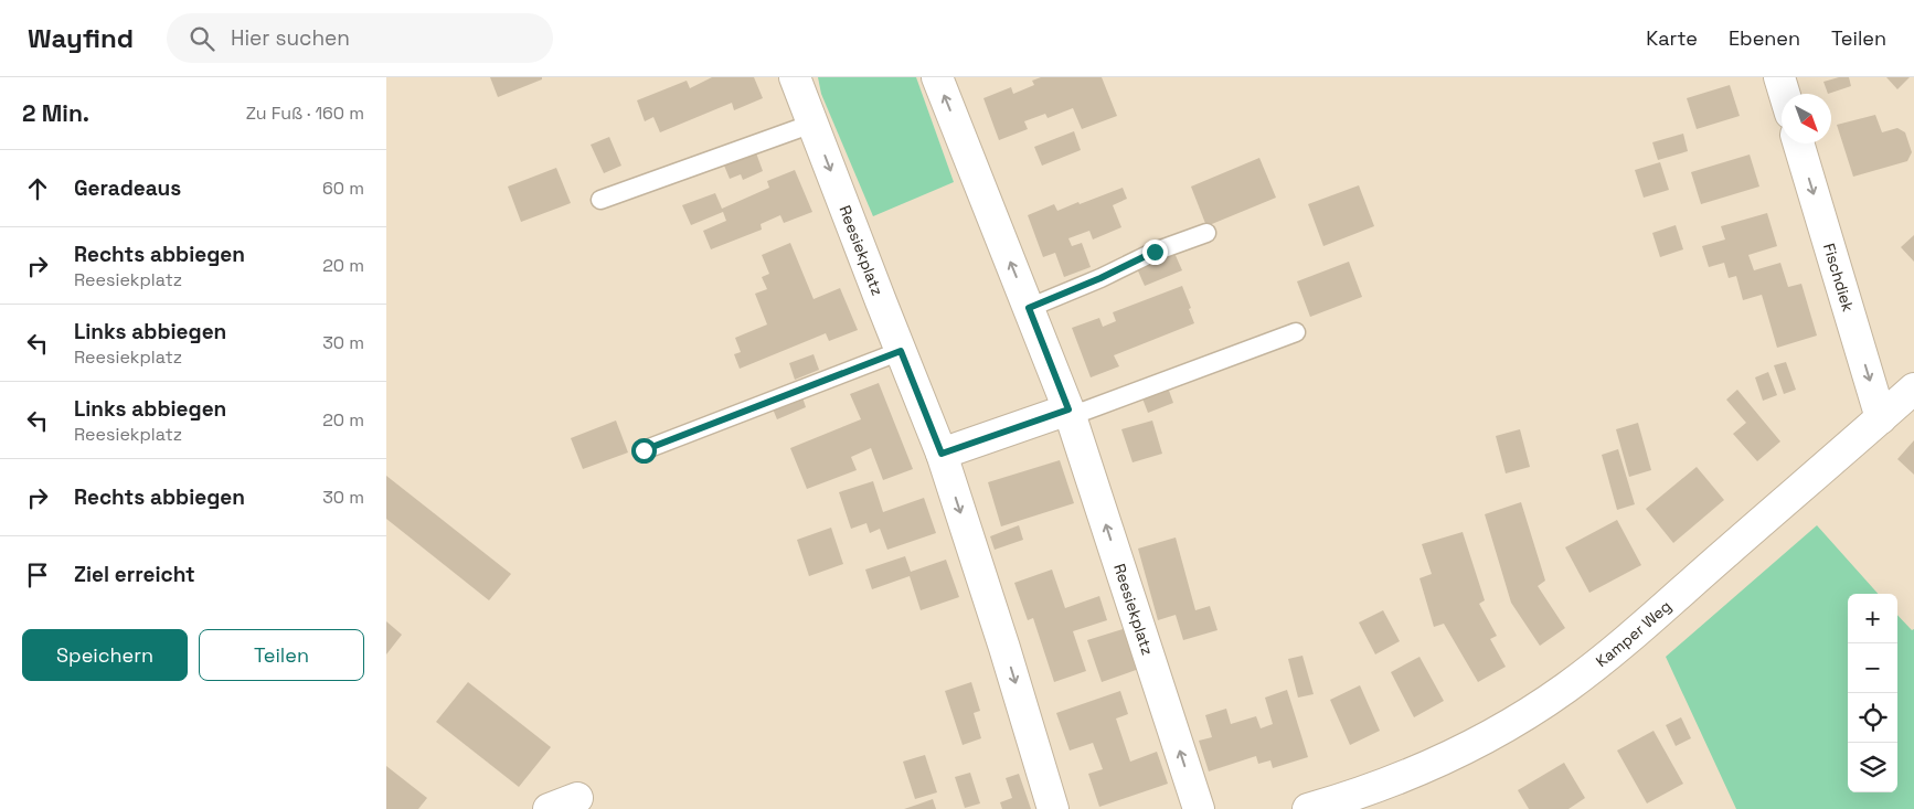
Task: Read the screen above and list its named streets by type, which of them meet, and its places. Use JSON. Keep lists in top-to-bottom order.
{
  "streets": {
    "street": ["Reesiekplatz", "Fischdiek", "Kamper Weg"]
  },
  "crossings": [
    ["Fischdiek", "Kamper Weg"]
  ],
  "one_way": ["Fischdiek"],
  "north": "bottom right",
  "page": {
    "header": "Wayfind",
    "search": "Hier suchen",
    "nav": ["Karte", "Ebenen", "Teilen"],
    "heading": ["2 Min.", "Zu Fuß · 160 m"],
    "list": [
      ["Geradeaus", "60 m"],
      ["Rechts abbiegen", "Reesiekplatz", "20 m"],
      ["Links abbiegen", "Reesiekplatz", "30 m"],
      ["Links abbiegen", "Reesiekplatz", "20 m"],
      ["Rechts abbiegen", "30 m"],
      "Ziel erreicht"
    ],
    "map_buttons": ["+", "−"],
    "buttons": ["Speichern", "Teilen"]
  }
}
